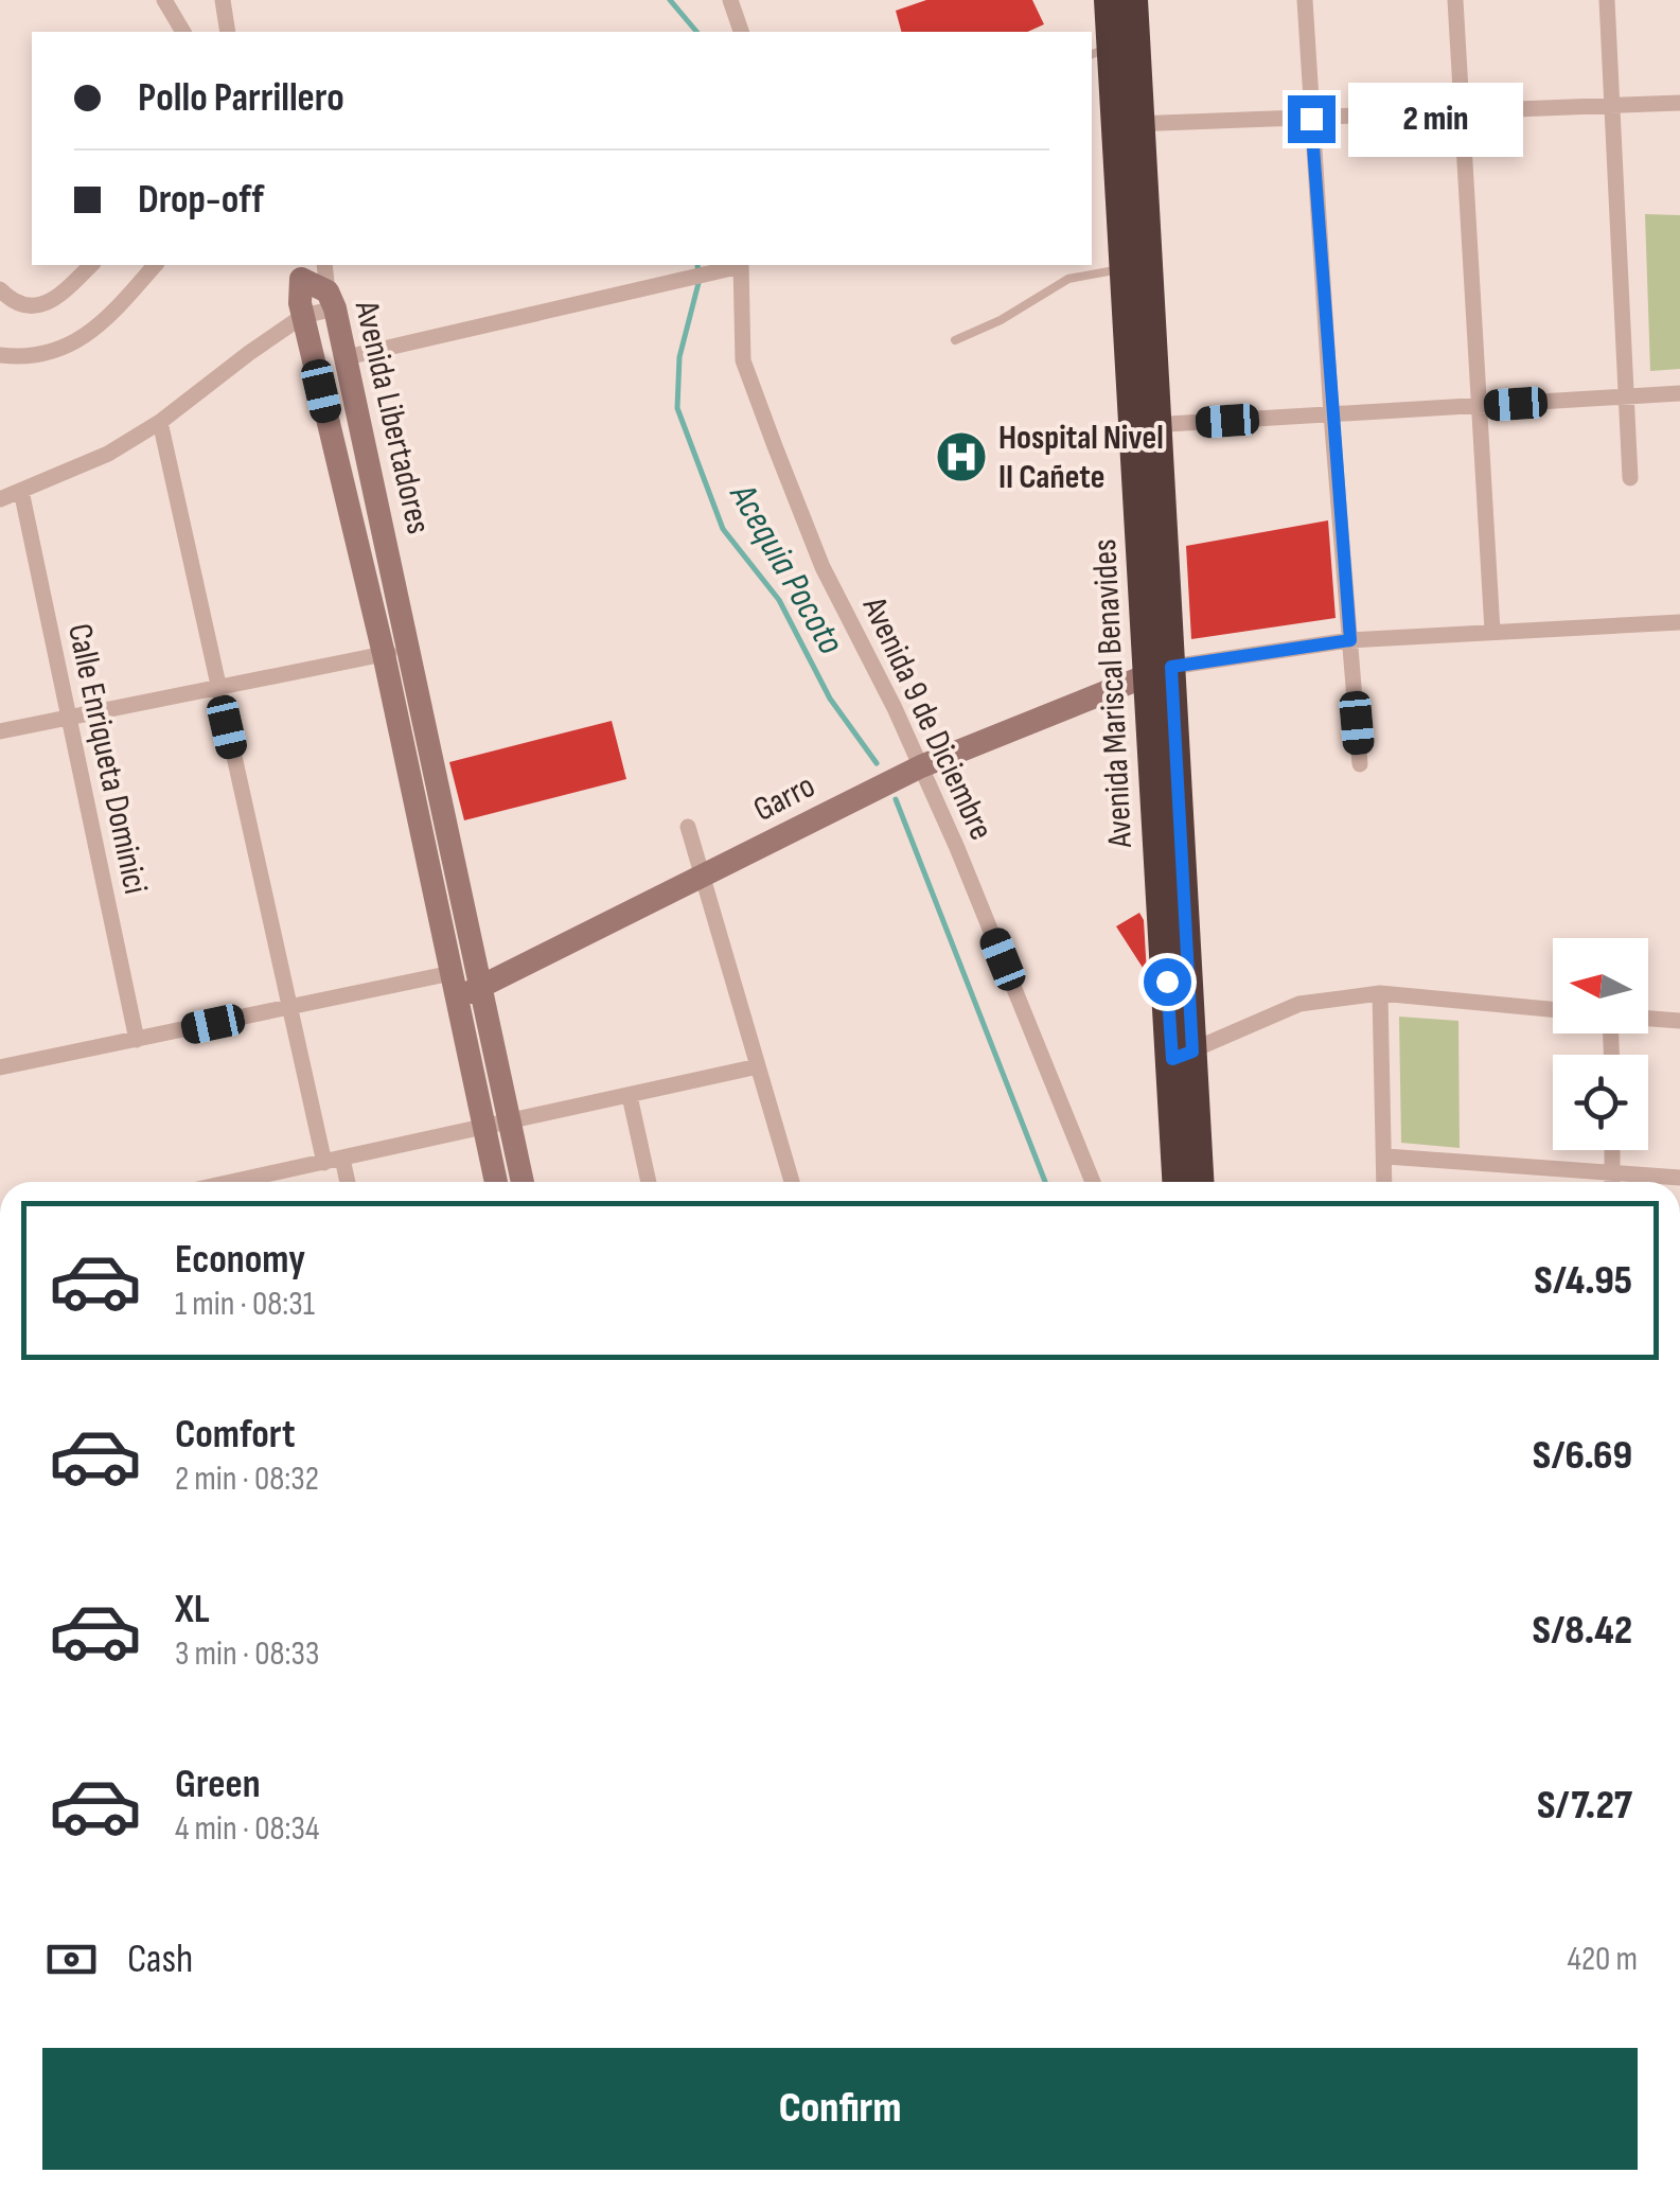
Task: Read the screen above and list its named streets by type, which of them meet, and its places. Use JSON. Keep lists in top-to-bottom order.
{
  "streets": {
    "highway": ["Avenida Mariscal Benavides"],
    "street": [
      "Avenida Libertadores",
      "Avenida 9 de Diciembre",
      "Calle Enriqueta Dominici",
      "Garro"
    ]
  },
  "crossings": [
    ["Avenida Libertadores", "Garro"],
    ["Avenida Mariscal Benavides", "Garro"],
    ["Avenida 9 de Diciembre", "Garro"]
  ],
  "water": ["Acequia Pocoto"],
  "places": {
    "hospital": ["Hospital Nivel II Cañete"]
  },
  "north": "left",
  "page": {
    "banner": ["Pollo Parrillero", "Drop-off"],
    "bubble": "2 min",
    "list": [
      {
        "name": "Economy",
        "note": "1 min · 08:31",
        "value": "S/4.95"
      },
      {
        "name": "Comfort",
        "note": "2 min · 08:32",
        "value": "S/6.69"
      },
      {
        "name": "XL",
        "note": "3 min · 08:33",
        "value": "S/8.42"
      },
      {
        "name": "Green",
        "note": "4 min · 08:34",
        "value": "S/7.27"
      }
    ],
    "pay": ["Cash", "420 m"],
    "buttons": "Confirm"
  }
}
